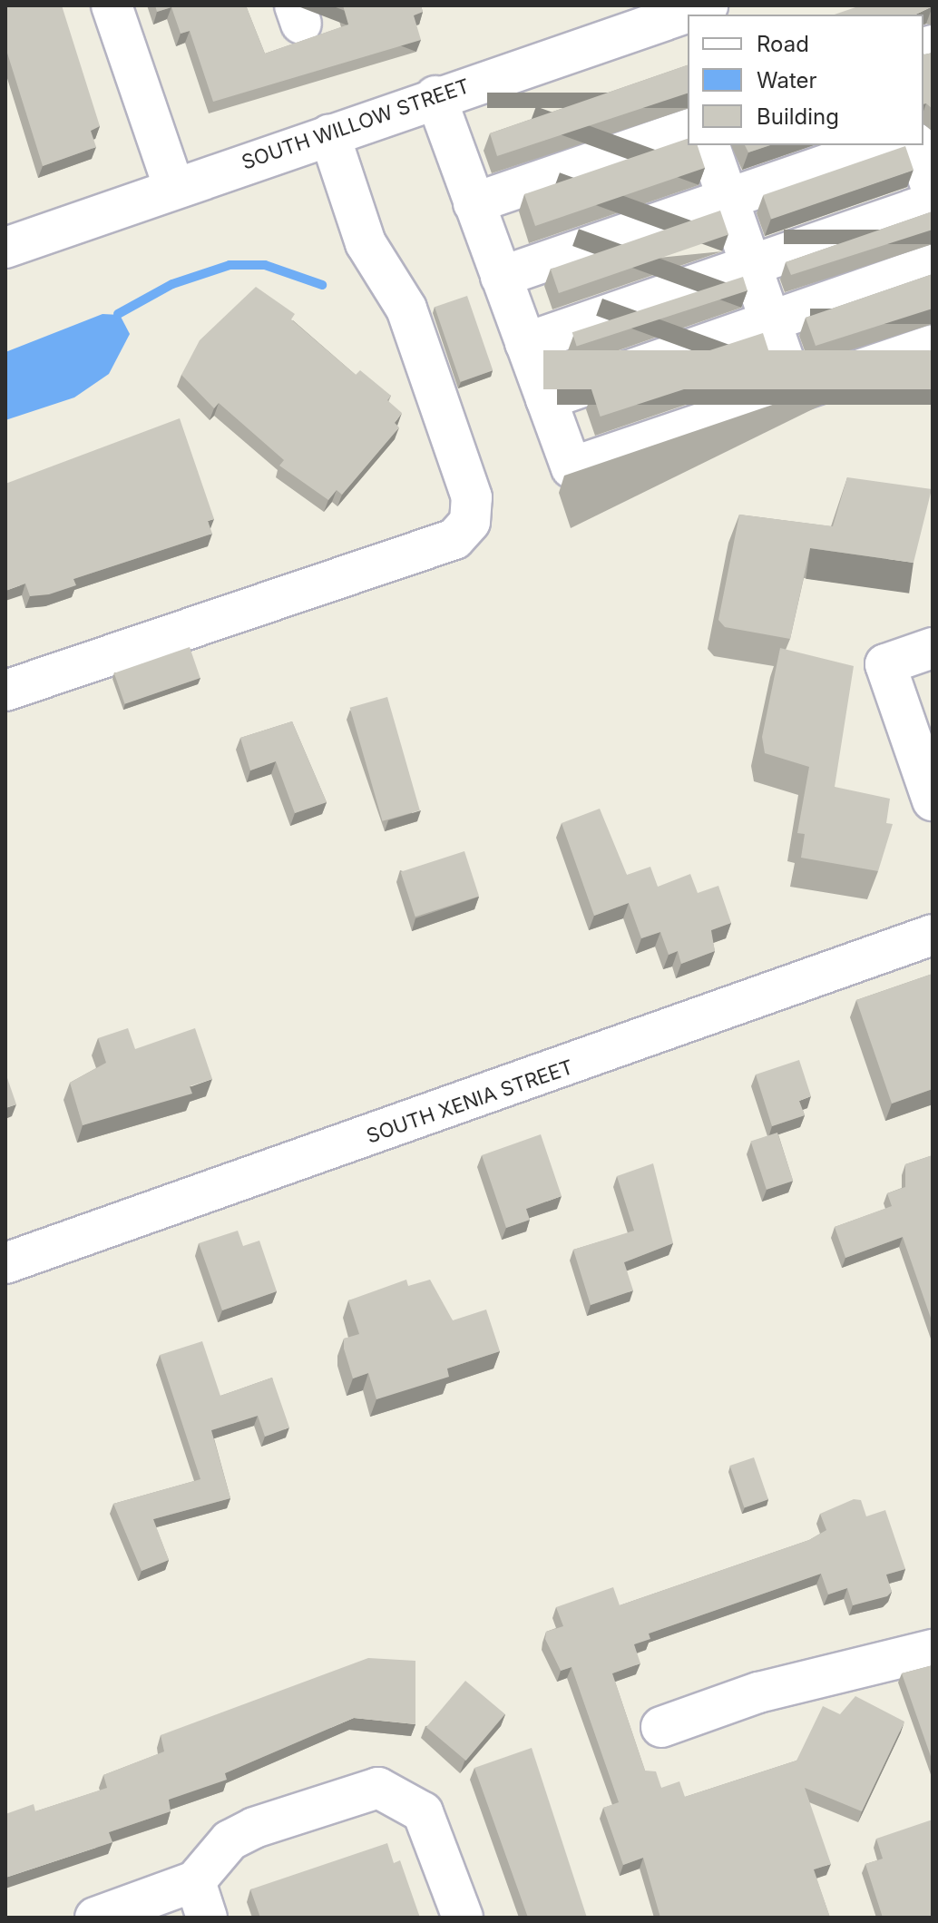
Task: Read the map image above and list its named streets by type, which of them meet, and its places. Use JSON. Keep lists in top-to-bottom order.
{
  "streets": {
    "street": ["SOUTH WILLOW STREET", "SOUTH XENIA STREET"]
  },
  "legend": ["Road", "Water", "Building"]
}
